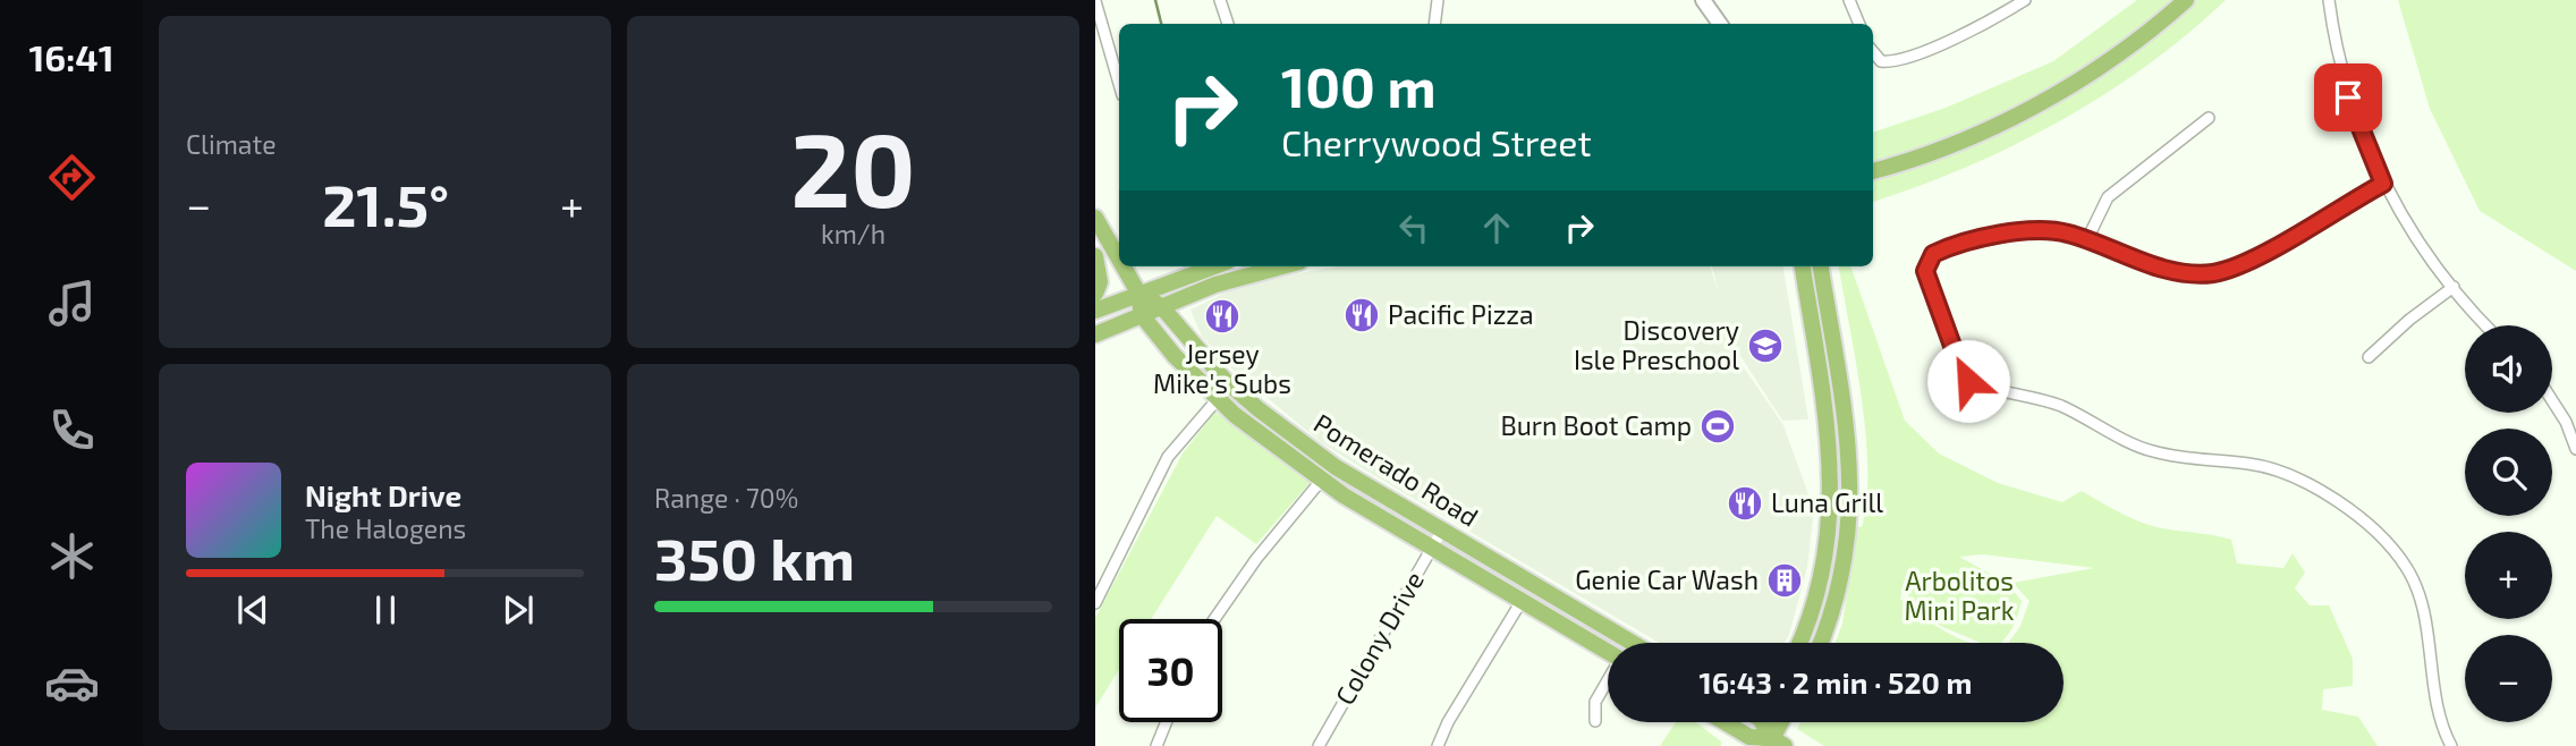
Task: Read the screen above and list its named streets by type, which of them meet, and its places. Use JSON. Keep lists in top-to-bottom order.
{
  "streets": {
    "main road": ["Pomerado Road"],
    "street": ["Colony Drive"]
  },
  "crossings": [
    ["Pomerado Road", "Colony Drive"]
  ],
  "parks": ["Arbolitos Mini Park"],
  "places": {
    "restaurant": ["Pacific Pizza", "Jersey Mike's Subs", "Luna Grill"],
    "school or university": ["Discovery Isle Preschool"],
    "sports": ["Burn Boot Camp"],
    "building": ["Genie Car Wash"]
  },
  "page": {
    "tabs": "16:41",
    "tile": [
      "Climate",
      ["20", "km/h"],
      ["Range · 70%", "350 km"]
    ],
    "turn": ["100 m", "Cherrywood Street"],
    "heat": ["−", "21.5°", "+"],
    "map_buttons": ["+", "−"],
    "song": ["Night Drive", "The Halogens"],
    "limit": "30",
    "trip": "16:43 · 2 min · 520 m"
  }
}
